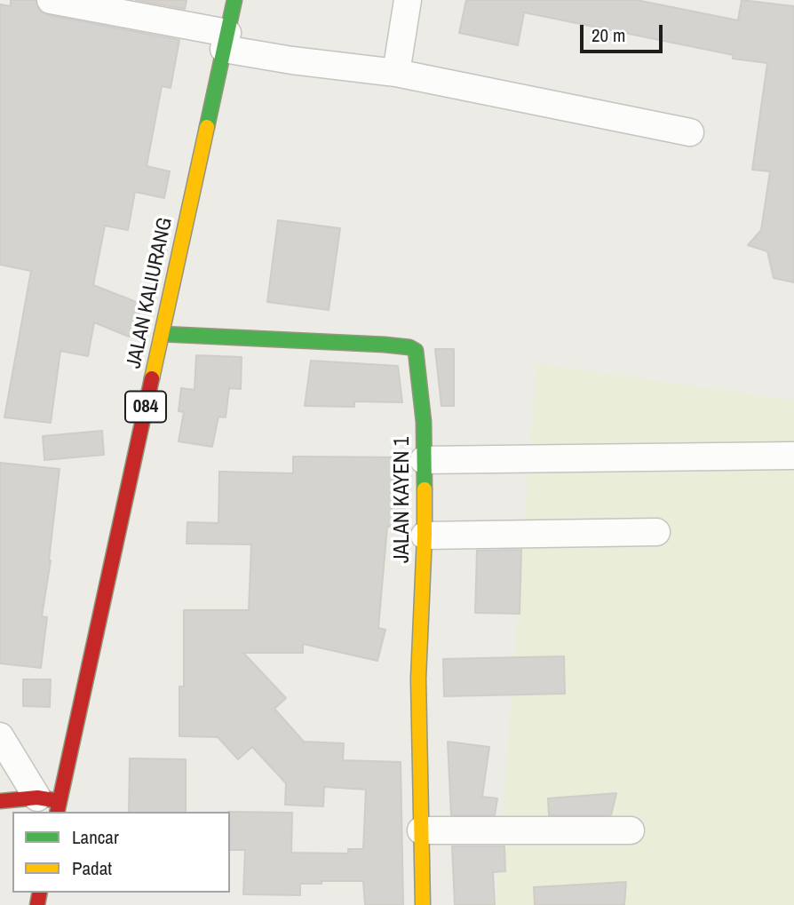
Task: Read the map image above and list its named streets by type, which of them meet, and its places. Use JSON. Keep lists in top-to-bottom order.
{
  "streets": {
    "main road": ["JALAN KALIURANG", "084", "JALAN KAYEN 1"]
  },
  "crossings": [
    ["JALAN KALIURANG", "JALAN KAYEN 1"]
  ],
  "legend": ["Lancar", "Padat"],
  "scale_bar": "20 m"
}
